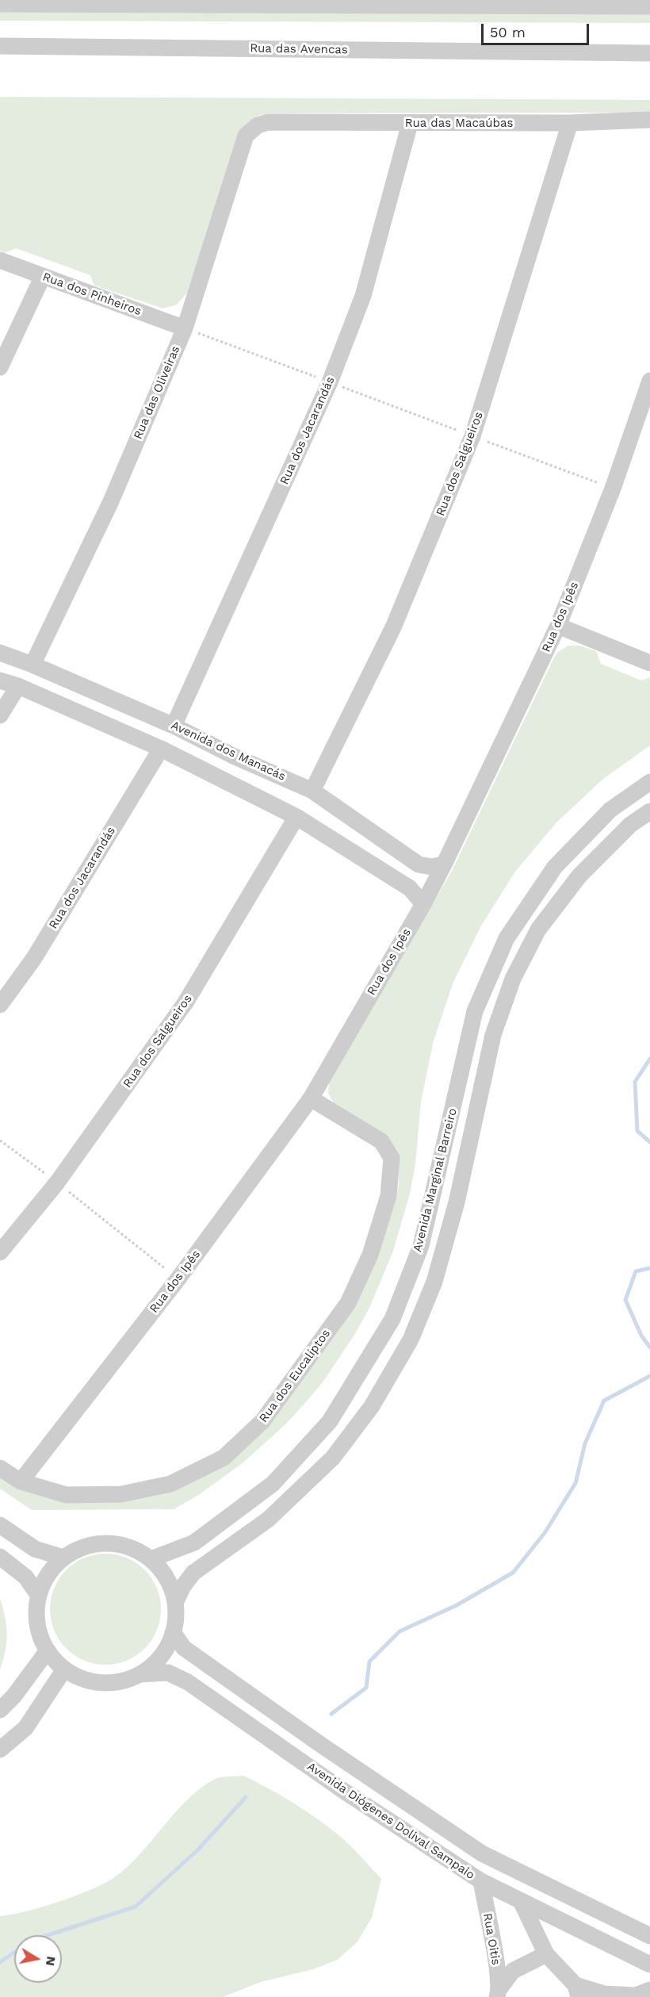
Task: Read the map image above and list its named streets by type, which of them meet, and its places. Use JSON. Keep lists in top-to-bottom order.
{
  "streets": {
    "street": [
      "Rua das Avencas",
      "Rua das Macaúbas",
      "Rua dos Pinheiros",
      "Rua das Oliveiras",
      "Rua dos Jacarandás",
      "Rua dos Salgueiros",
      "Rua dos Ipês",
      "Avenida dos Manacás",
      "Avenida Marginal Barreiro",
      "Rua dos Eucalíptos",
      "Avenida Diógenes Dolival Sampaio",
      "Rua Oitis"
    ]
  },
  "crossings": [
    ["Rua das Macaúbas", "Rua das Oliveiras"],
    ["Rua das Macaúbas", "Rua dos Jacarandás"],
    ["Rua das Macaúbas", "Rua dos Salgueiros"],
    ["Rua dos Pinheiros", "Rua das Oliveiras"],
    ["Rua das Oliveiras", "Avenida dos Manacás"],
    ["Rua dos Jacarandás", "Avenida dos Manacás"],
    ["Rua dos Salgueiros", "Avenida dos Manacás"],
    ["Rua dos Ipês", "Avenida dos Manacás"],
    ["Rua dos Ipês", "Rua dos Eucalíptos"],
    ["Avenida Marginal Barreiro", "Avenida Diógenes Dolival Sampaio"],
    ["Avenida Diógenes Dolival Sampaio", "Rua Oitis"]
  ],
  "scale_bar": "50 m",
  "north": "right"
}
